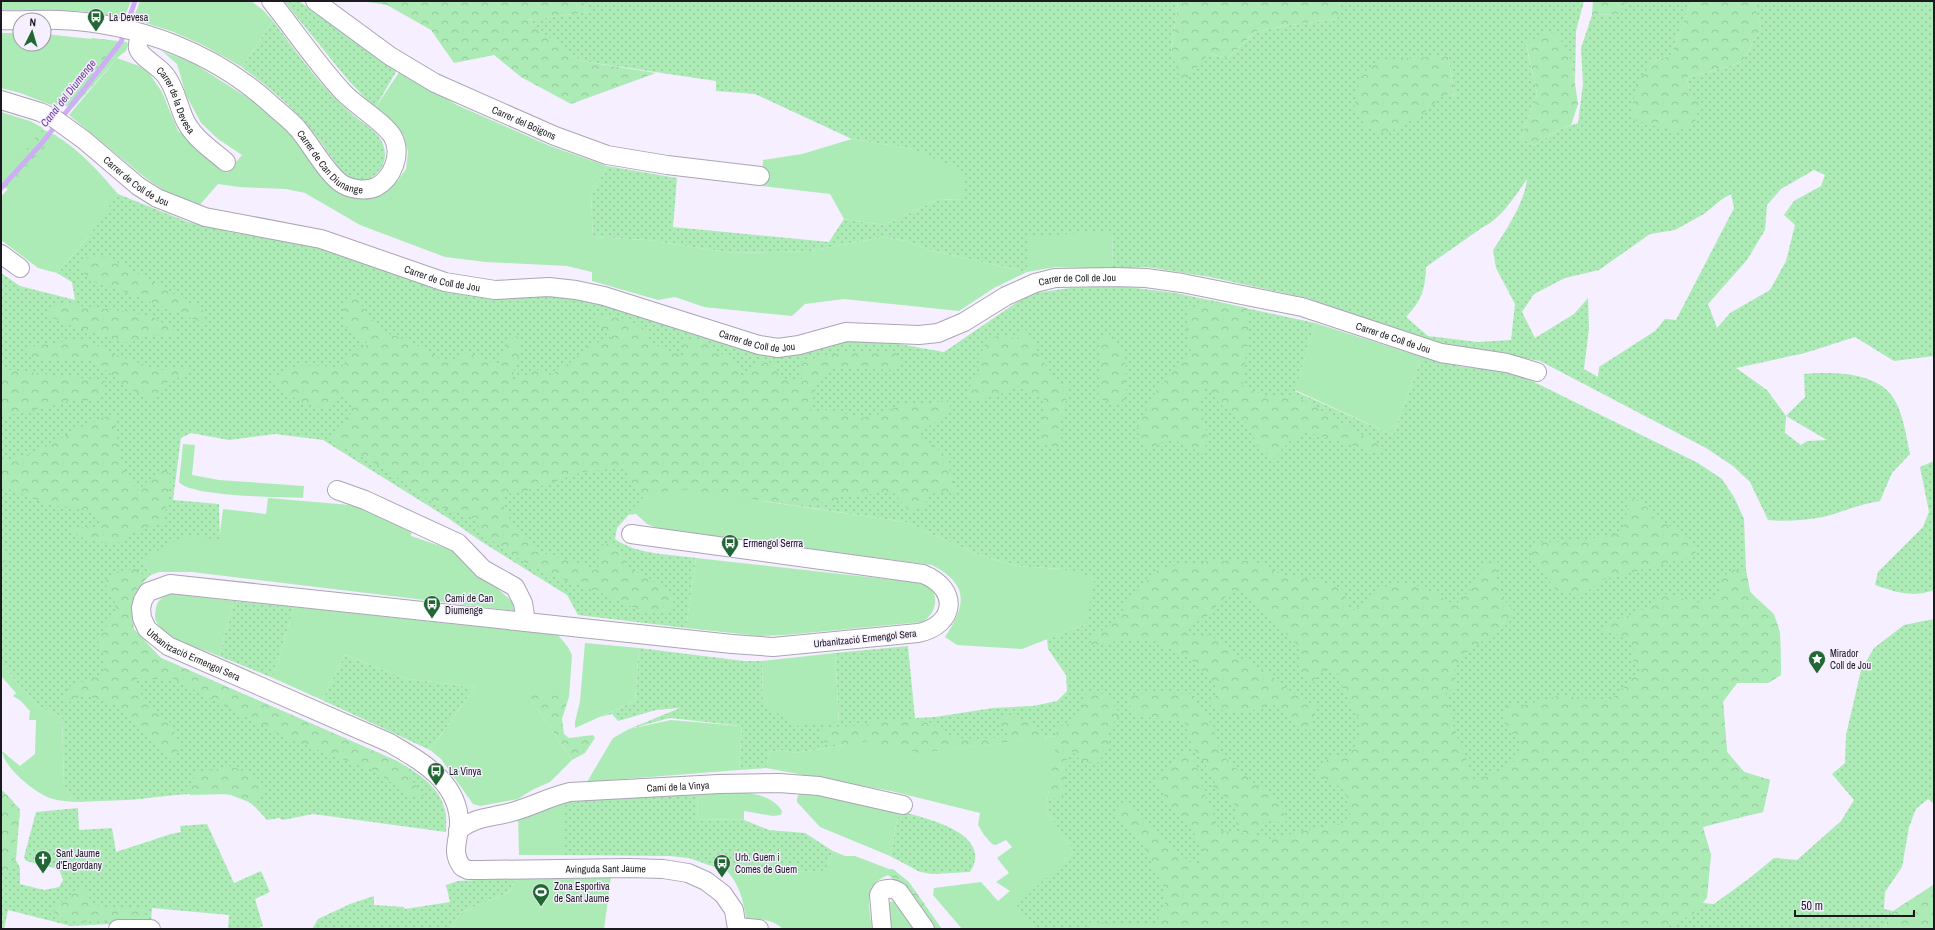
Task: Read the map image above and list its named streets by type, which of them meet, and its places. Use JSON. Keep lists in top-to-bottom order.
{
  "streets": {
    "street": [
      "Carrer de la Devesa",
      "Carrer del Boïgons",
      "Carrer de Can Diunange",
      "Carrer de Coll de Jou",
      "Urbanització Ermengol Sera",
      "Camí de la Vinya",
      "Avinguda Sant Jaume"
    ]
  },
  "crossings": [
    ["Carrer de la Devesa", "Carrer de Can Diunange"],
    ["Urbanització Ermengol Sera", "Camí de la Vinya"],
    ["Urbanització Ermengol Sera", "Avinguda Sant Jaume"]
  ],
  "water": ["Canal del Diumenge"],
  "places": {
    "bus stop": [
      "La Devesa",
      "Ermengol Serrra",
      "Camí de Can Diumenge",
      "La Vinya",
      "Urb. Guem i Comes de Guem"
    ],
    "place": ["Mirador Coll de Jou"],
    "church": ["Sant Jaume d'Engordany"],
    "sports": ["Zona Esportiva de Sant Jaume"]
  },
  "scale_bar": "50 m",
  "north": "top"
}
